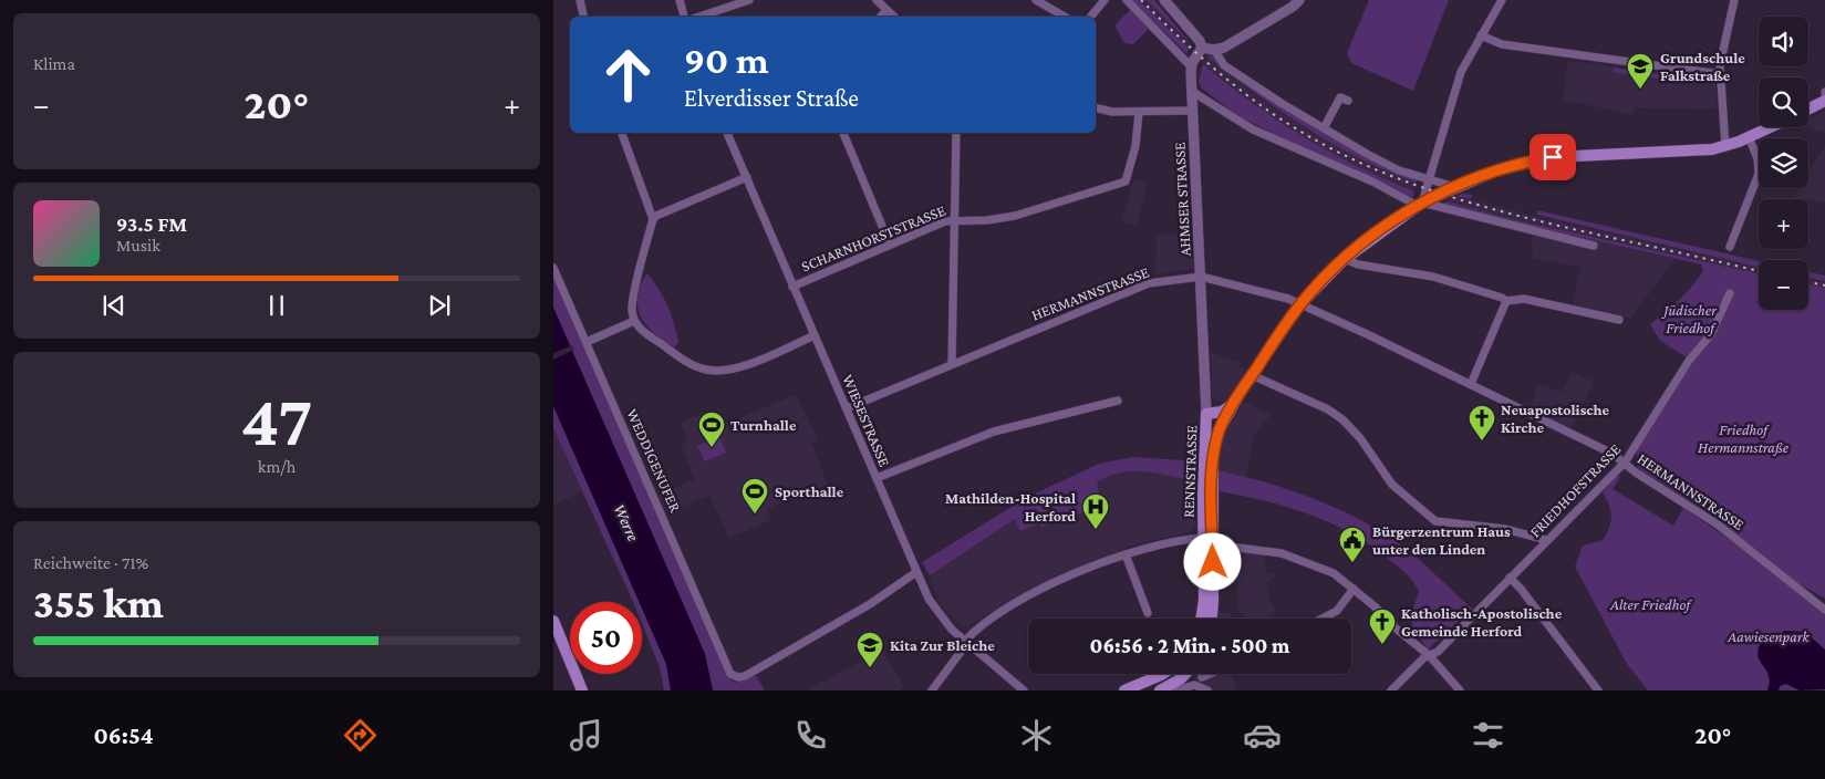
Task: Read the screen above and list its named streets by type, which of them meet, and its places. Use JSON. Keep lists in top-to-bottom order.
{
  "streets": {
    "main road": ["RENNSTRASSE"],
    "street": [
      "AHMSER STRASSE",
      "SCHARNHORSTSTRASSE",
      "HERMANNSTRASSE",
      "WIESESTRASSE",
      "WEDDIGENUFER",
      "FRIEDHOFSTRASSE"
    ]
  },
  "crossings": [
    ["AHMSER STRASSE", "HERMANNSTRASSE"],
    ["AHMSER STRASSE", "RENNSTRASSE"],
    ["SCHARNHORSTSTRASSE", "WIESESTRASSE"],
    ["HERMANNSTRASSE", "WIESESTRASSE"],
    ["HERMANNSTRASSE", "FRIEDHOFSTRASSE"],
    ["WIESESTRASSE", "WEDDIGENUFER"]
  ],
  "water": ["Werre"],
  "parks": [
    "Jüdischer Friedhof",
    "Friedhof Hermannstraße",
    "Alter Friedhof",
    "Aawiesenpark"
  ],
  "places": {
    "school or university": ["Grundschule Falkstraße", "Kita Zur Bleiche"],
    "church": ["Neuapostolische Kirche", "Katholisch-Apostolische Gemeinde Herford"],
    "sports": ["Turnhalle", "Sporthalle"],
    "hospital": ["Mathilden-Hospital Herford"],
    "public building": ["Bürgerzentrum Haus unter den Linden"]
  },
  "page": {
    "tile": [
      "Klima",
      ["47", "km/h"],
      ["Reichweite · 71%", "355 km"]
    ],
    "map_buttons": ["+", "−"],
    "turn": ["90 m", "Elverdisser Straße"],
    "heat": ["−", "20°", "+"],
    "song": ["93.5 FM", "Musik"],
    "limit": "50",
    "trip": "06:56 · 2 Min. · 500 m",
    "tabs": ["06:54", "20°"]
  }
}
